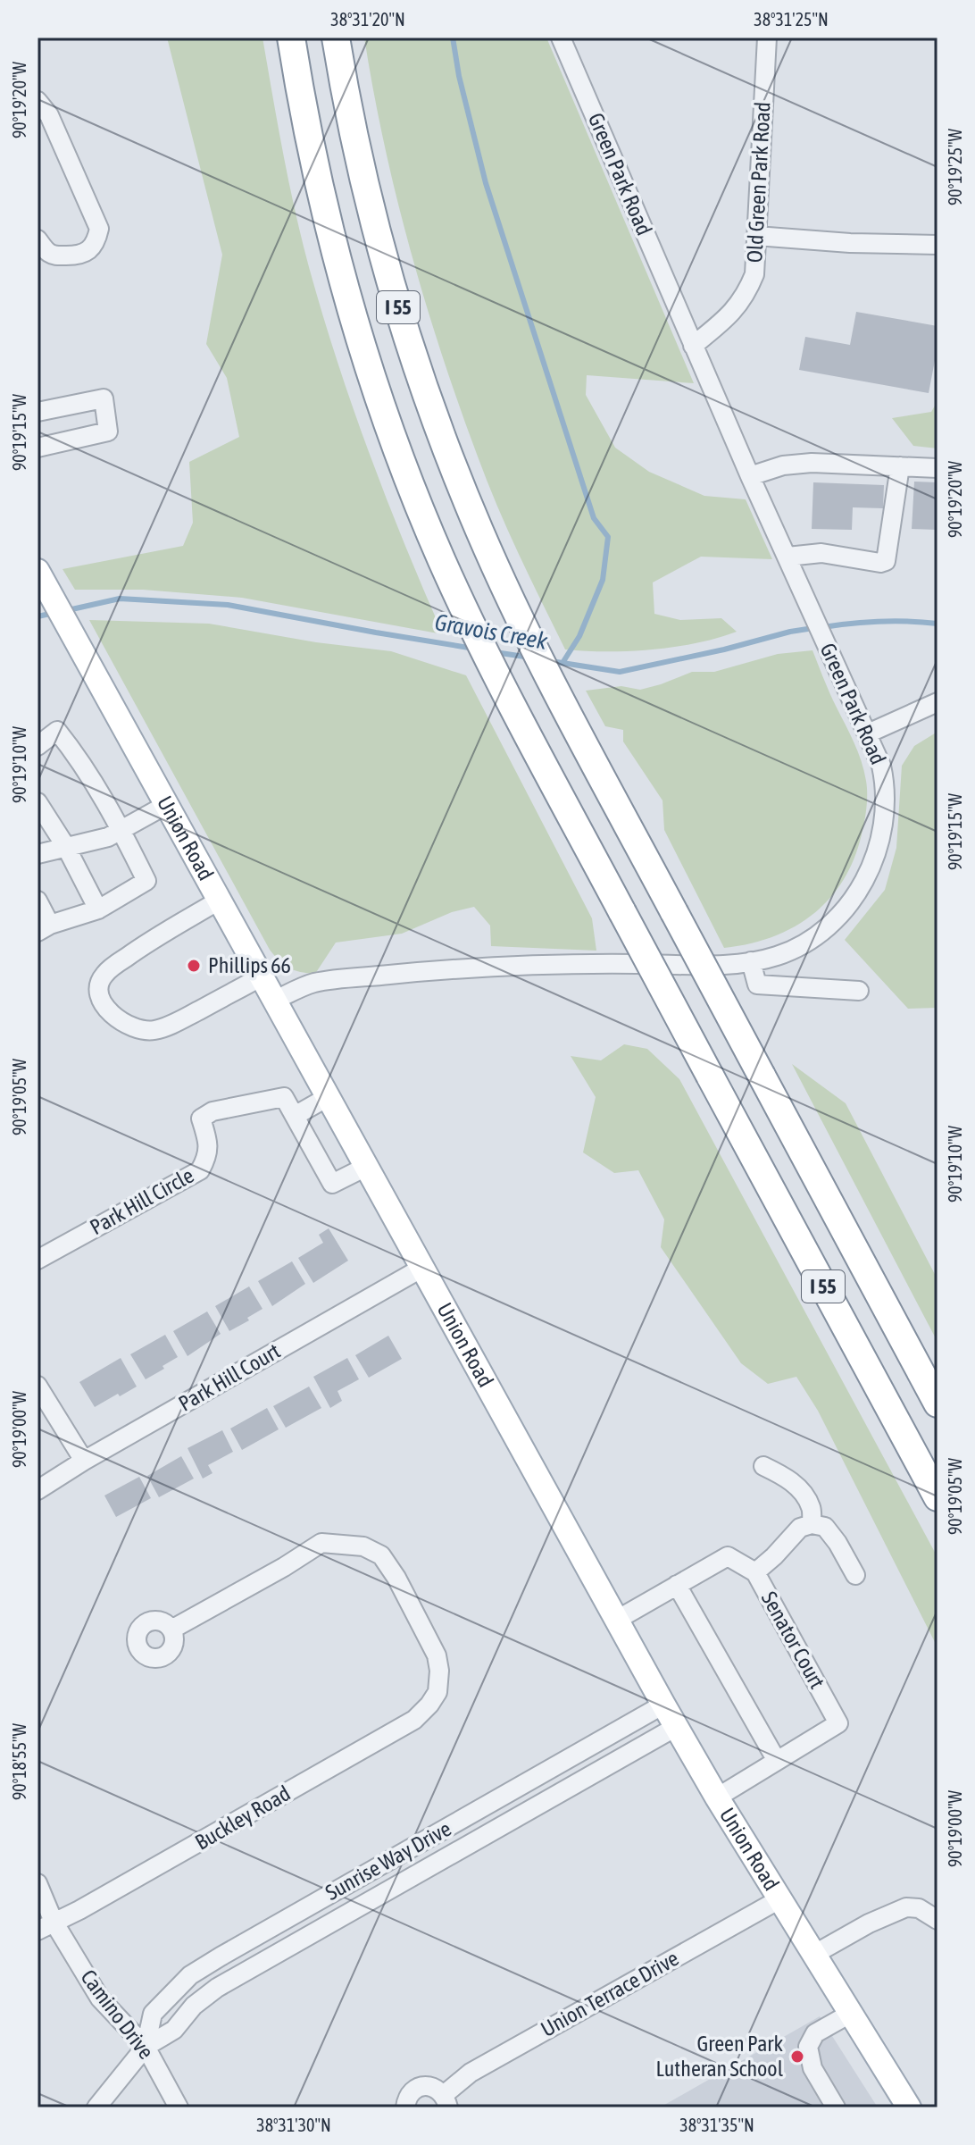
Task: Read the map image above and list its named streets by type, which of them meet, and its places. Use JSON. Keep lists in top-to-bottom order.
{
  "streets": {
    "highway": ["I 55"],
    "main road": ["Union Road"],
    "street": [
      "Green Park Road",
      "Old Green Park Road",
      "Park Hill Circle",
      "Park Hill Court",
      "Senator Court",
      "Buckley Road",
      "Sunrise Way Drive",
      "Union Terrace Drive",
      "Camino Drive"
    ]
  },
  "crossings": [
    ["Green Park Road", "Old Green Park Road"],
    ["Green Park Road", "Union Road"],
    ["Union Road", "Park Hill Court"],
    ["Union Road", "Senator Court"],
    ["Union Road", "Sunrise Way Drive"],
    ["Union Road", "Union Terrace Drive"],
    ["Buckley Road", "Camino Drive"],
    ["Sunrise Way Drive", "Camino Drive"]
  ],
  "water": ["Gravois Creek"],
  "places": ["Phillips 66", "Green Park Lutheran School"],
  "coordinates": [
    "38°31'20\"N",
    "38°31'25\"N",
    "90°19'20\"W",
    "90°19'25\"W",
    "90°19'15\"W",
    "90°19'10\"W",
    "90°19'05\"W",
    "90°19'00\"W",
    "90°18'55\"W",
    "38°31'30\"N",
    "38°31'35\"N"
  ]
}
